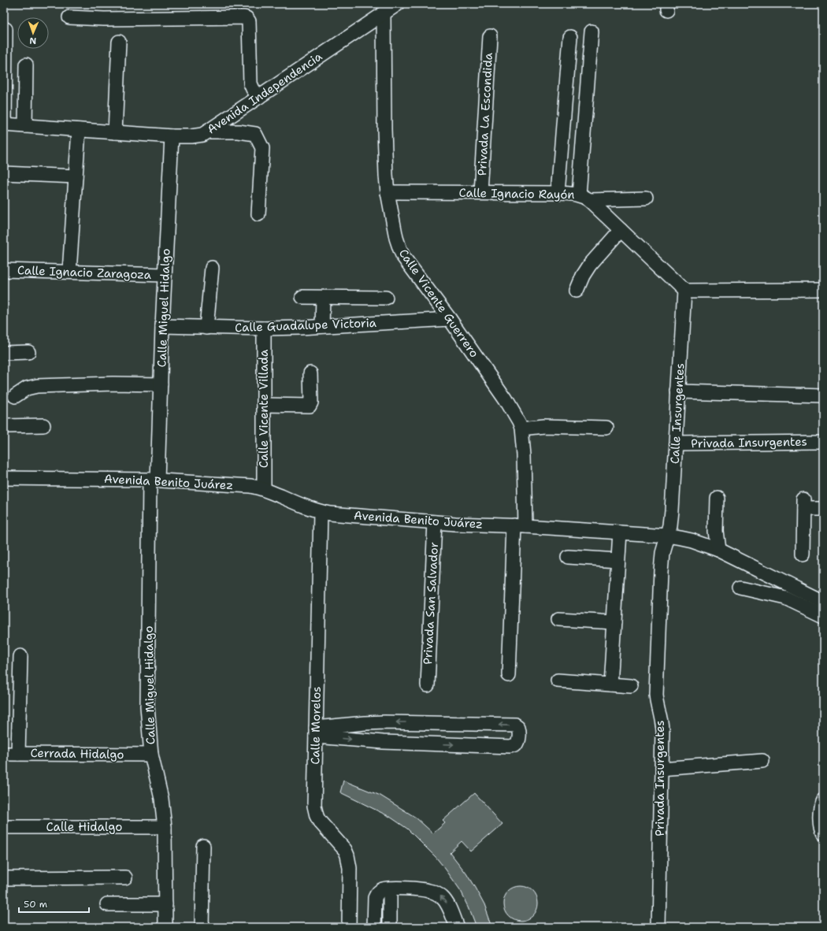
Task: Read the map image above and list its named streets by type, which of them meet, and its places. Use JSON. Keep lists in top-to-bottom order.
{
  "streets": {
    "street": [
      "Avenida Independencia",
      "Privada La Escondida",
      "Calle Ignacio Rayón",
      "Calle Ignacio Zaragoza",
      "Calle Vicente Guerrero",
      "Calle Miguel Hidalgo",
      "Calle Guadalupe Victoria",
      "Calle Vicente Villada",
      "Calle Insurgentes",
      "Privada Insurgentes",
      "Avenida Benito Juárez",
      "Privada San Salvador",
      "Calle Morelos",
      "Cerrada Hidalgo",
      "Calle Hidalgo"
    ]
  },
  "crossings": [
    ["Avenida Independencia", "Calle Vicente Guerrero"],
    ["Avenida Independencia", "Calle Miguel Hidalgo"],
    ["Privada La Escondida", "Calle Ignacio Rayón"],
    ["Calle Ignacio Rayón", "Calle Vicente Guerrero"],
    ["Calle Ignacio Rayón", "Calle Insurgentes"],
    ["Calle Ignacio Zaragoza", "Calle Miguel Hidalgo"],
    ["Calle Vicente Guerrero", "Calle Guadalupe Victoria"],
    ["Calle Vicente Guerrero", "Avenida Benito Juárez"],
    ["Calle Miguel Hidalgo", "Calle Guadalupe Victoria"],
    ["Calle Miguel Hidalgo", "Avenida Benito Juárez"],
    ["Calle Miguel Hidalgo", "Cerrada Hidalgo"],
    ["Calle Miguel Hidalgo", "Calle Hidalgo"],
    ["Calle Guadalupe Victoria", "Calle Vicente Villada"],
    ["Calle Vicente Villada", "Avenida Benito Juárez"],
    ["Calle Insurgentes", "Privada Insurgentes"],
    ["Calle Insurgentes", "Avenida Benito Juárez"],
    ["Privada Insurgentes", "Avenida Benito Juárez"],
    ["Avenida Benito Juárez", "Privada San Salvador"],
    ["Avenida Benito Juárez", "Calle Morelos"]
  ],
  "scale_bar": "50 m",
  "north": "bottom"
}
